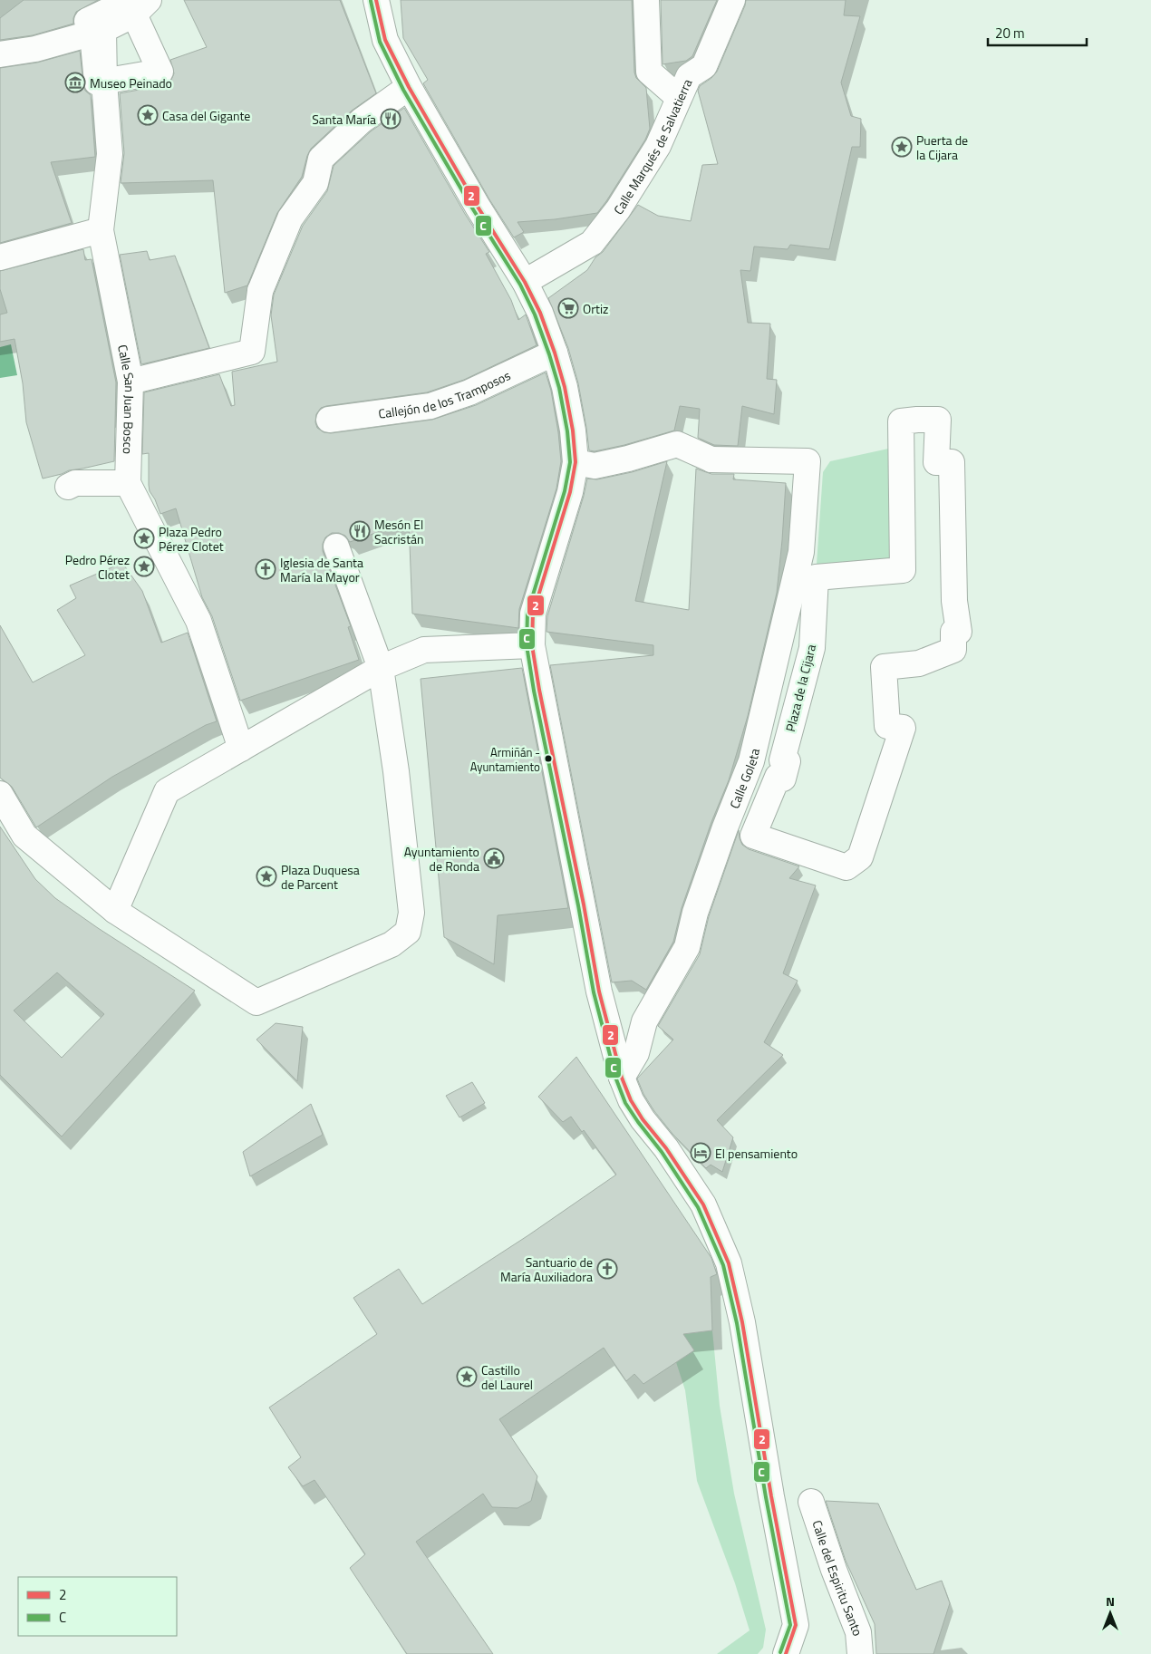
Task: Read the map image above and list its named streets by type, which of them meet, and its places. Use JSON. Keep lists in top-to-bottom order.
{
  "streets": {
    "street": [
      "Calle Marqués de Salvatierra",
      "Callejón de los Tramposos",
      "Calle San Juan Bosco",
      "Plaza de la Cijara",
      "Calle Goleta",
      "Calle del Espiritu Santo"
    ]
  },
  "places": {
    "museum": ["Museo Peinado"],
    "place": [
      "Casa del Gigante",
      "Puerta de la Cijara",
      "Plaza Pedro Pérez Clotet",
      "Pedro Pérez Clotet",
      "Plaza Duquesa de Parcent",
      "Castillo del Laurel"
    ],
    "restaurant": ["Santa María", "Mesón El Sacristán"],
    "supermarket": ["Ortiz"],
    "church": ["Iglesia de Santa María la Mayor", "Santuario de María Auxiliadora"],
    "other": ["Armiñán - Ayuntamiento"],
    "public building": ["Ayuntamiento de Ronda"],
    "hotel": ["El pensamiento"]
  },
  "lines": ["transit line 2", "transit line C"],
  "legend": ["2", "C"],
  "scale_bar": "20 m",
  "north": "top"
}
